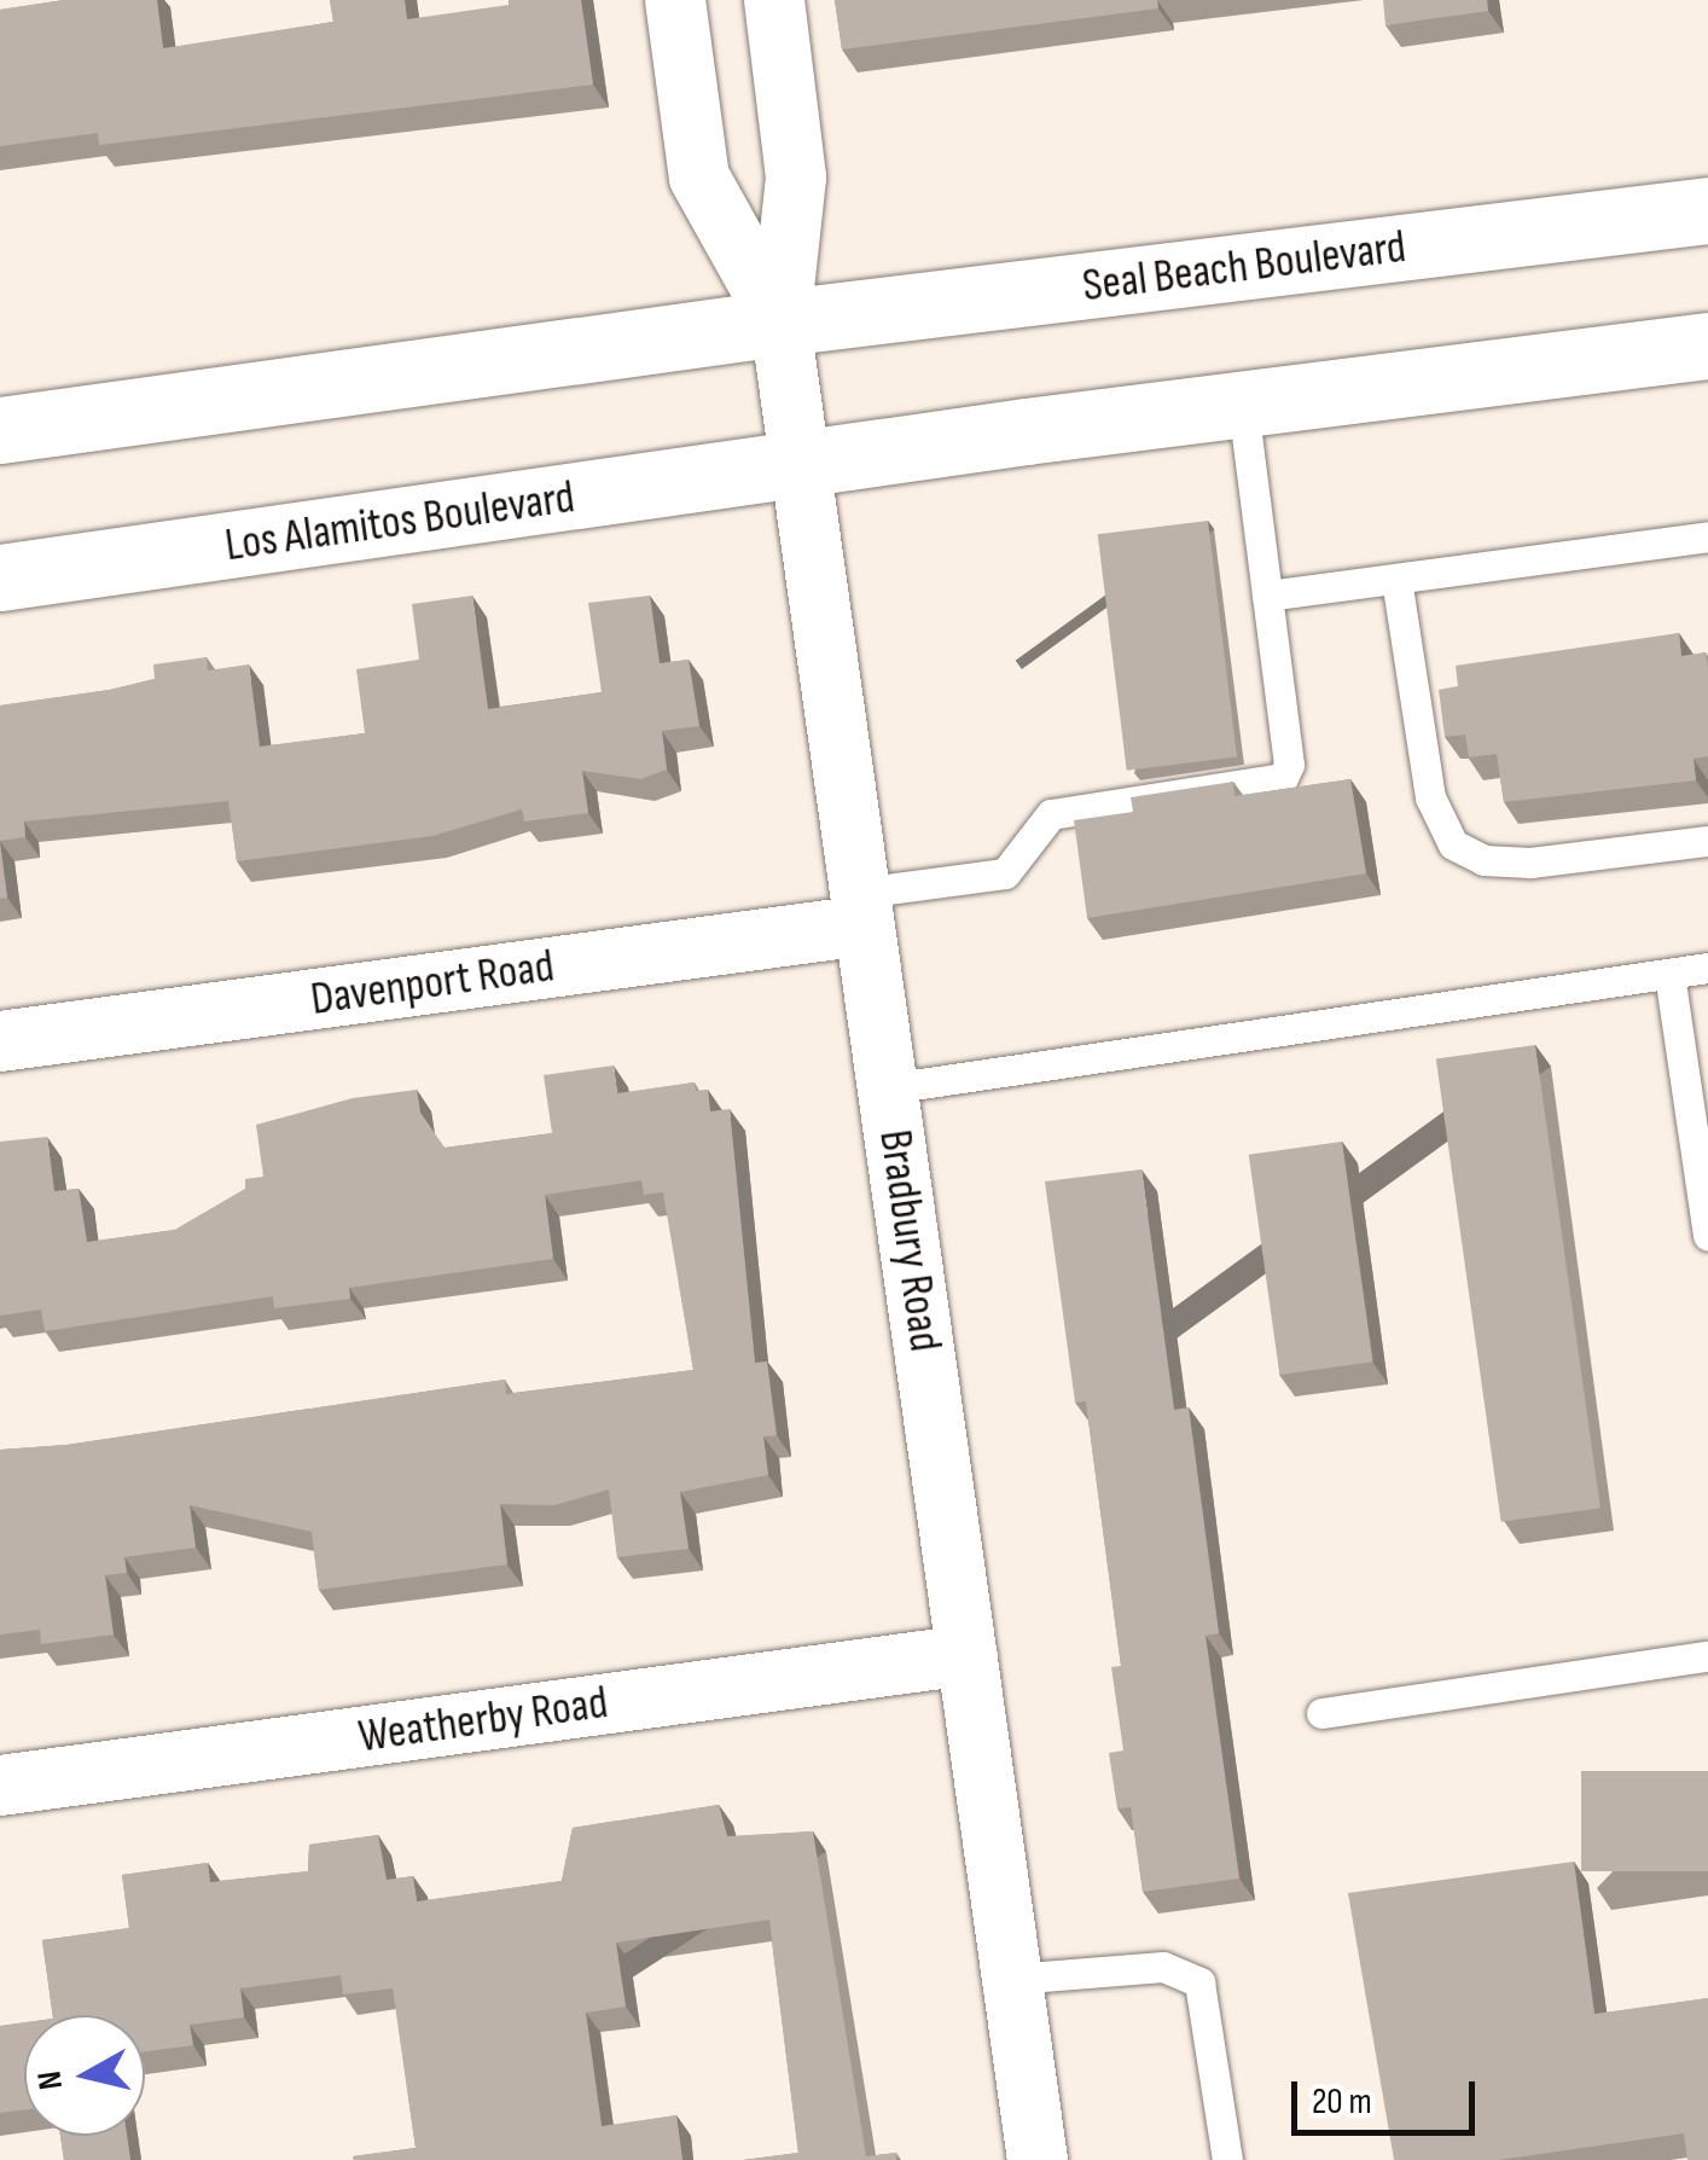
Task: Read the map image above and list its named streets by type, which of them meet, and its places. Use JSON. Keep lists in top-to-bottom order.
{
  "streets": {
    "main road": ["Seal Beach Boulevard", "Los Alamitos Boulevard"],
    "street": ["Davenport Road", "Bradbury Road", "Weatherby Road"]
  },
  "crossings": [
    ["Seal Beach Boulevard", "Bradbury Road"],
    ["Los Alamitos Boulevard", "Bradbury Road"],
    ["Davenport Road", "Bradbury Road"],
    ["Bradbury Road", "Weatherby Road"]
  ],
  "scale_bar": "20 m",
  "north": "left"
}
